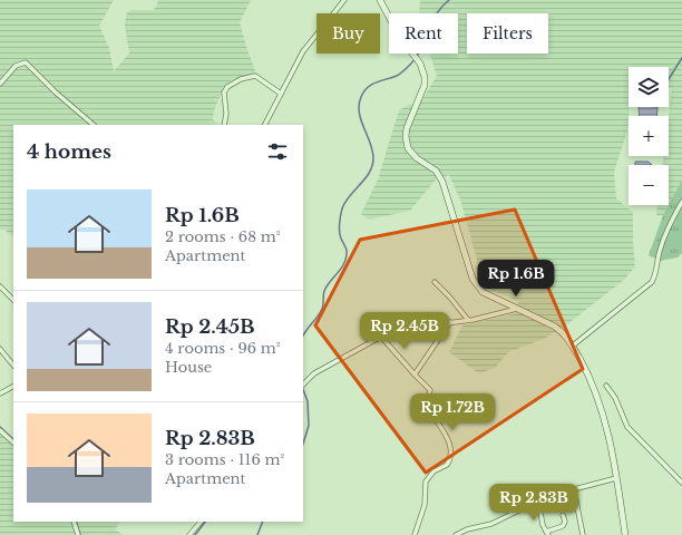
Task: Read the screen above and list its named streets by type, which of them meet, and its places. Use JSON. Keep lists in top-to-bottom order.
{
  "page": {
    "chip": ["Buy", "Rent", "Filters"],
    "map_buttons": ["+", "−"],
    "heading": "4 homes",
    "list": [
      {
        "name": "Rp 1.6B",
        "note": "2 rooms · 68 m² · Apartment"
      },
      {
        "name": "Rp 2.45B",
        "note": "4 rooms · 96 m² · House"
      },
      {
        "name": "Rp 2.83B",
        "note": "3 rooms · 116 m² · Apartment"
      }
    ],
    "price": [
      "Rp 1.6B",
      "Rp 2.45B",
      "Rp 1.72B",
      "Rp 2.83B"
    ]
  }
}
